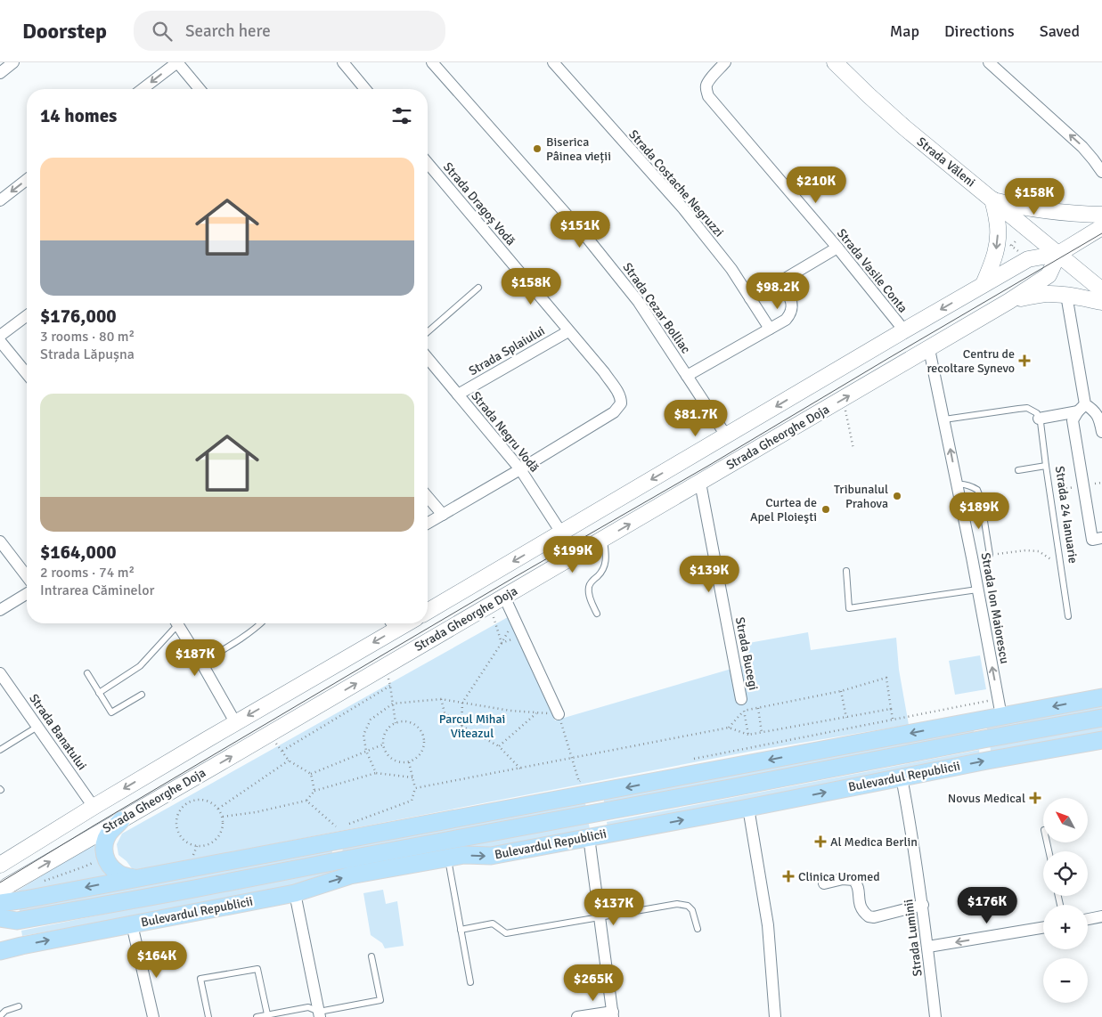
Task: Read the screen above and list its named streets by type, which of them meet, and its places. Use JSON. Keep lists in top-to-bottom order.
{
  "streets": {
    "main road": ["Strada Văleni", "Strada Gheorghe Doja", "Bulevardul Republicii"],
    "street": [
      "Strada Costache Negruzzi",
      "Strada Dragoș Vodă",
      "Strada Vasile Conta",
      "Strada Cezar Bolliac",
      "Strada Splaiului",
      "Strada Negru Vodă",
      "Strada 24 Ianuarie",
      "Strada Ion Maiorescu",
      "Strada Bucegi",
      "Strada Banatului",
      "Strada Luminii"
    ]
  },
  "crossings": [
    ["Strada Văleni", "Strada Gheorghe Doja"],
    ["Strada Dragoș Vodă", "Strada Splaiului"],
    ["Strada Dragoș Vodă", "Strada Negru Vodă"],
    ["Strada Vasile Conta", "Strada Gheorghe Doja"],
    ["Strada Cezar Bolliac", "Strada Gheorghe Doja"],
    ["Strada Splaiului", "Strada Negru Vodă"],
    ["Strada Negru Vodă", "Strada Gheorghe Doja"],
    ["Strada Gheorghe Doja", "Strada Ion Maiorescu"],
    ["Strada Gheorghe Doja", "Strada Bucegi"],
    ["Strada Gheorghe Doja", "Strada Banatului"],
    ["Bulevardul Republicii", "Strada Luminii"]
  ],
  "one_way": ["Strada Ion Maiorescu"],
  "parks": ["Parcul Mihai Viteazul"],
  "places": {
    "other": ["Biserica Pâinea vieții", "Tribunalul Prahova", "Curtea de Apel Ploieşti"],
    "health": [
      "Centru de recoltare Synevo",
      "Novus Medical",
      "Al Medica Berlin",
      "Clinica Uromed"
    ]
  },
  "north": "top left",
  "page": {
    "header": "Doorstep",
    "search": "Search here",
    "nav": ["Map", "Directions", "Saved"],
    "heading": "14 homes",
    "list": [
      {
        "name": "$176,000",
        "note": "3 rooms · 80 m² · Strada Lăpușna"
      },
      {
        "name": "$164,000",
        "note": "2 rooms · 74 m² · Intrarea Căminelor"
      }
    ],
    "price": [
      "$210K",
      "$158K",
      "$151K",
      "$158K",
      "$98.2K",
      "$81.7K",
      "$189K",
      "$199K",
      "$139K",
      "$187K",
      "$176K",
      "$137K",
      "$164K",
      "$265K"
    ],
    "map_buttons": ["+", "−"]
  }
}
